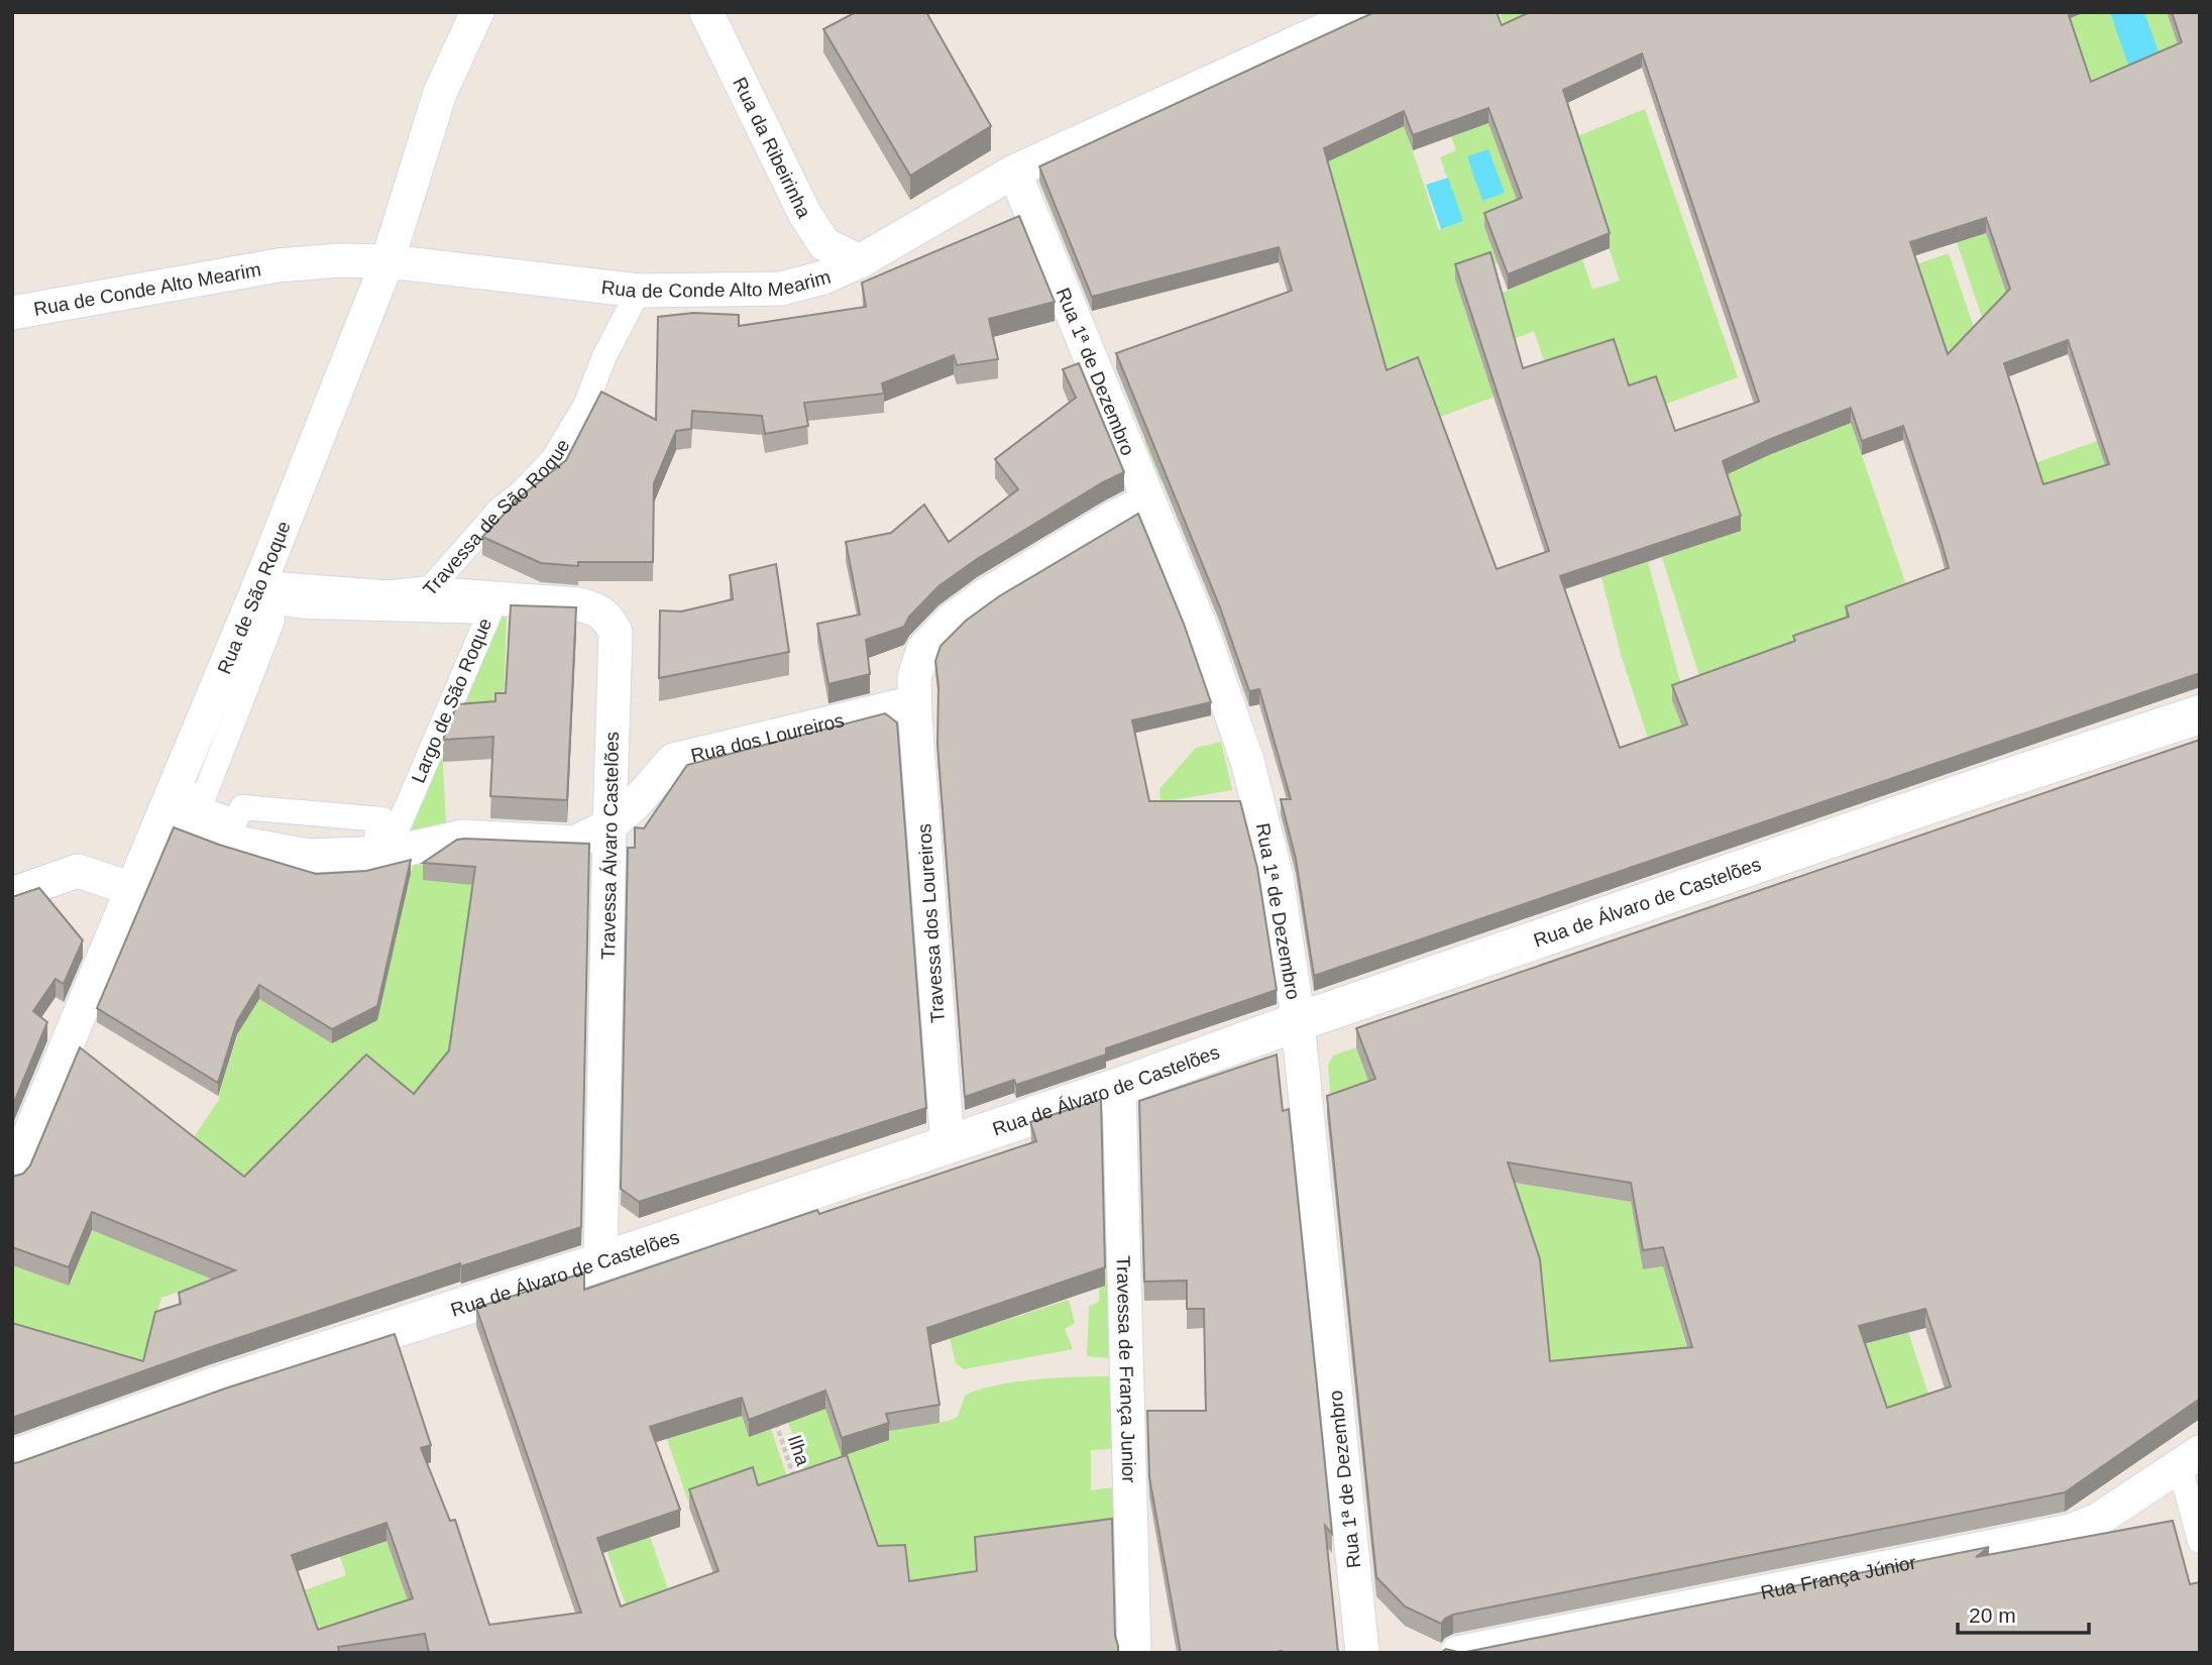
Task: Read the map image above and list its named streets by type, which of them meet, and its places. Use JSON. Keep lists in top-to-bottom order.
{
  "streets": {
    "street": [
      "Rua da Ribeirinha",
      "Rua de Conde Alto Mearim",
      "Rua 1ª de Dezembro",
      "Travessa de São Roque",
      "Rua de São Roque",
      "Largo de São Roque",
      "Rua dos Loureiros",
      "Travessa Álvaro Castelões",
      "Rua de Álvaro de Castelões",
      "Travessa dos Loureiros",
      "Travessa de França Junior",
      "Rua França Júnior"
    ],
    "path": ["Ilha"]
  },
  "crossings": [
    ["Rua da Ribeirinha", "Rua de Conde Alto Mearim"],
    ["Rua de Conde Alto Mearim", "Rua 1ª de Dezembro"],
    ["Rua de Conde Alto Mearim", "Travessa de São Roque"],
    ["Rua de Conde Alto Mearim", "Rua de São Roque"],
    ["Rua 1ª de Dezembro", "Rua de Álvaro de Castelões"],
    ["Travessa de São Roque", "Rua de São Roque"],
    ["Travessa de São Roque", "Travessa Álvaro Castelões"],
    ["Rua de São Roque", "Rua dos Loureiros"],
    ["Rua dos Loureiros", "Travessa Álvaro Castelões"],
    ["Rua dos Loureiros", "Travessa dos Loureiros"],
    ["Travessa Álvaro Castelões", "Rua de Álvaro de Castelões"],
    ["Rua de Álvaro de Castelões", "Travessa dos Loureiros"],
    ["Rua de Álvaro de Castelões", "Travessa de França Junior"]
  ],
  "scale_bar": "20 m"
}
